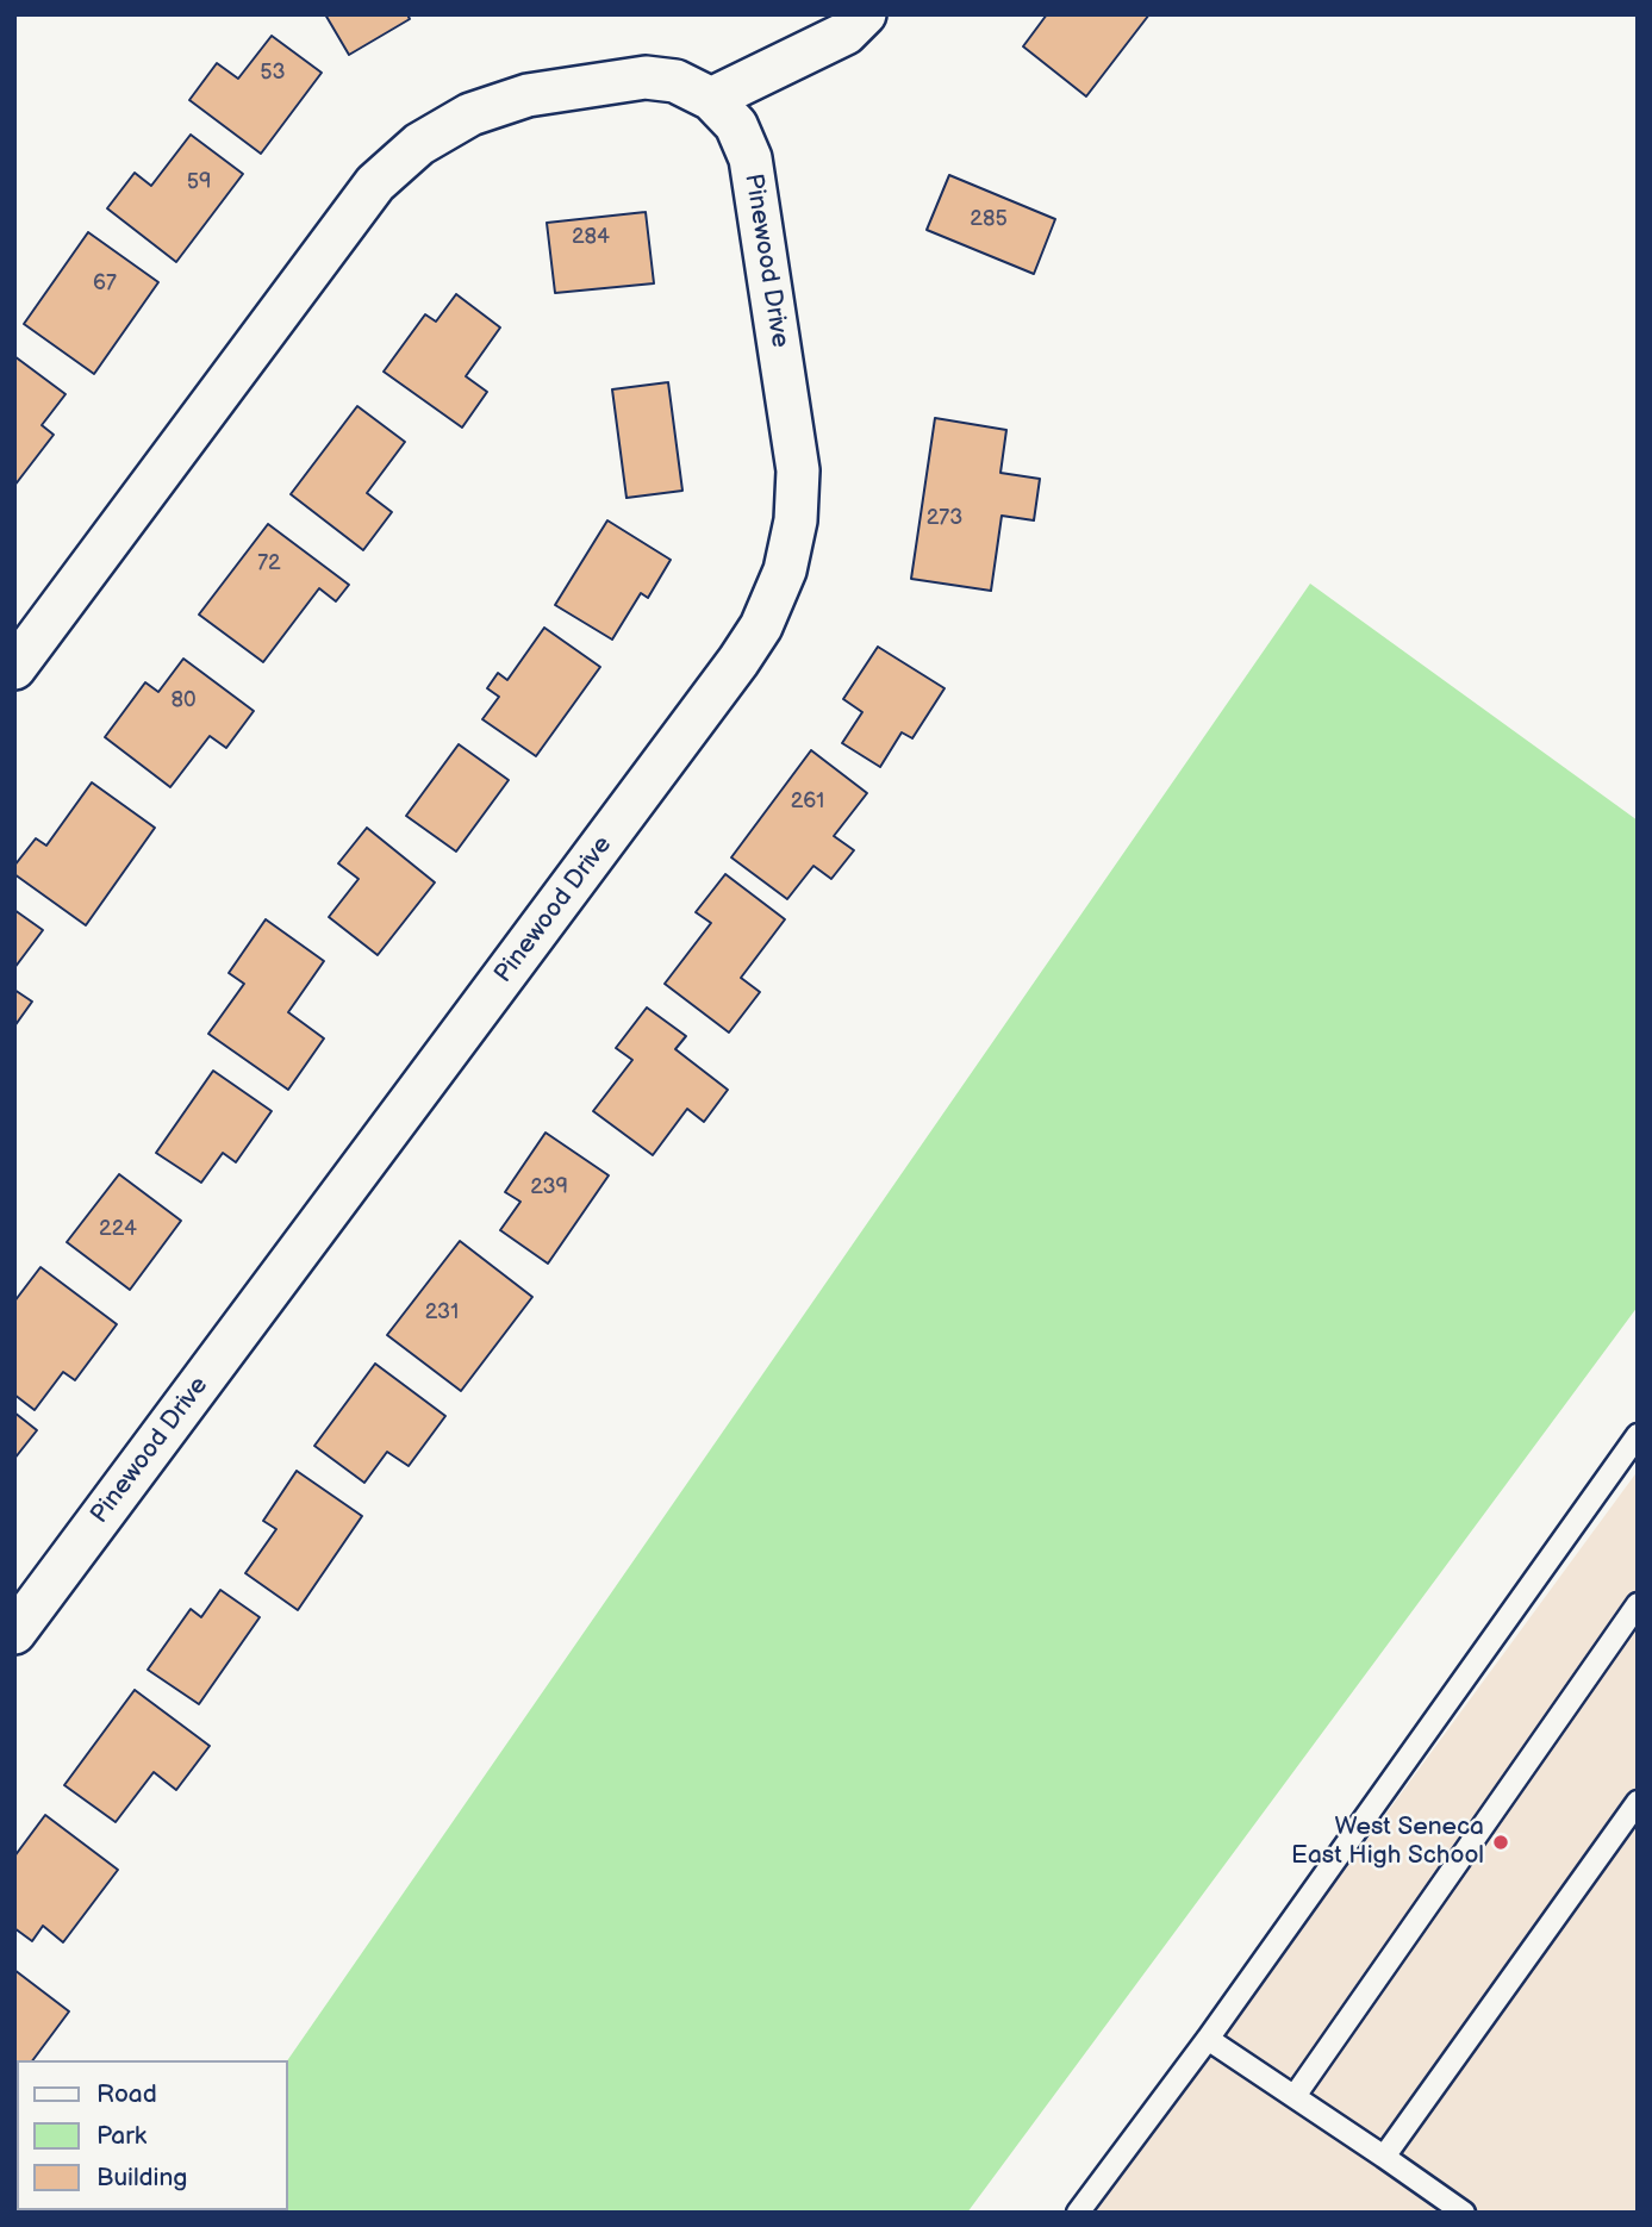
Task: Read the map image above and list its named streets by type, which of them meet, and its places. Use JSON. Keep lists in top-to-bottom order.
{
  "streets": {
    "street": ["Pinewood Drive"]
  },
  "places": ["West Seneca East High School"],
  "house_numbers": [
    "53",
    "59",
    "285",
    "284",
    "67",
    "273",
    "72",
    "80",
    "261",
    "239",
    "224",
    "231"
  ],
  "legend": ["Road", "Park", "Building"]
}
